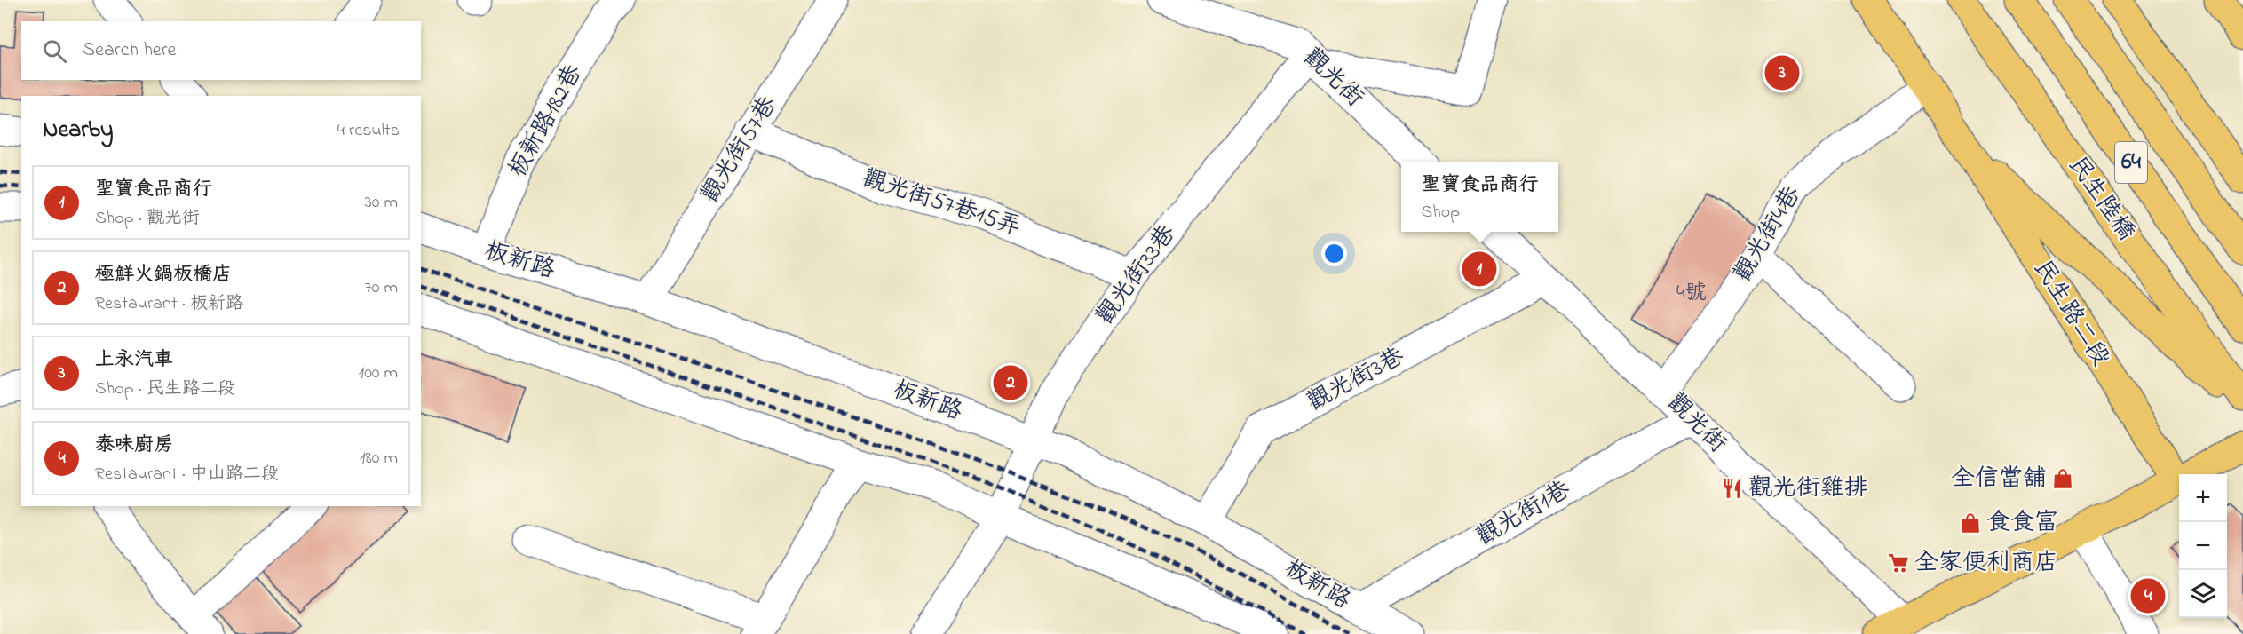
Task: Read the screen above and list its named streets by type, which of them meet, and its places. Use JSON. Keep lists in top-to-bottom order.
{
  "streets": {
    "main road": ["64", "民生陸橋", "民生路二段"],
    "street": [
      "觀光街",
      "板新路182巷",
      "觀光街57巷",
      "觀光街57巷15弄",
      "觀光街4巷",
      "板新路",
      "觀光街33巷",
      "觀光街3巷",
      "觀光街1巷"
    ]
  },
  "crossings": [
    ["觀光街", "觀光街4巷"],
    ["觀光街", "觀光街33巷"],
    ["觀光街", "觀光街3巷"],
    ["觀光街", "觀光街1巷"],
    ["板新路182巷", "板新路"],
    ["觀光街57巷", "觀光街57巷15弄"],
    ["觀光街57巷", "板新路"],
    ["觀光街57巷15弄", "觀光街33巷"],
    ["觀光街4巷", "民生路二段"],
    ["板新路", "觀光街33巷"],
    ["板新路", "觀光街3巷"],
    ["板新路", "觀光街1巷"]
  ],
  "places": {
    "shop": ["全信當舖", "食食富"],
    "restaurant": ["觀光街雞排"],
    "supermarket": ["全家便利商店"]
  },
  "house_numbers": ["4號"],
  "page": {
    "search": "Search here",
    "pins": [
      "3",
      "1",
      "2",
      "4"
    ],
    "heading": ["Nearby", "4 results"],
    "popup": ["聖寶食品商行", "Shop"],
    "list": [
      {
        "mark": "1",
        "name": "聖寶食品商行",
        "note": "Shop · 觀光街",
        "value": "30 m"
      },
      {
        "mark": "2",
        "name": "極鮮火鍋板橋店",
        "note": "Restaurant · 板新路",
        "value": "70 m"
      },
      {
        "mark": "3",
        "name": "上永汽車",
        "note": "Shop · 民生路二段",
        "value": "100 m"
      },
      {
        "mark": "4",
        "name": "泰味廚房",
        "note": "Restaurant · 中山路二段",
        "value": "180 m"
      }
    ],
    "map_buttons": ["+", "−"]
  }
}
